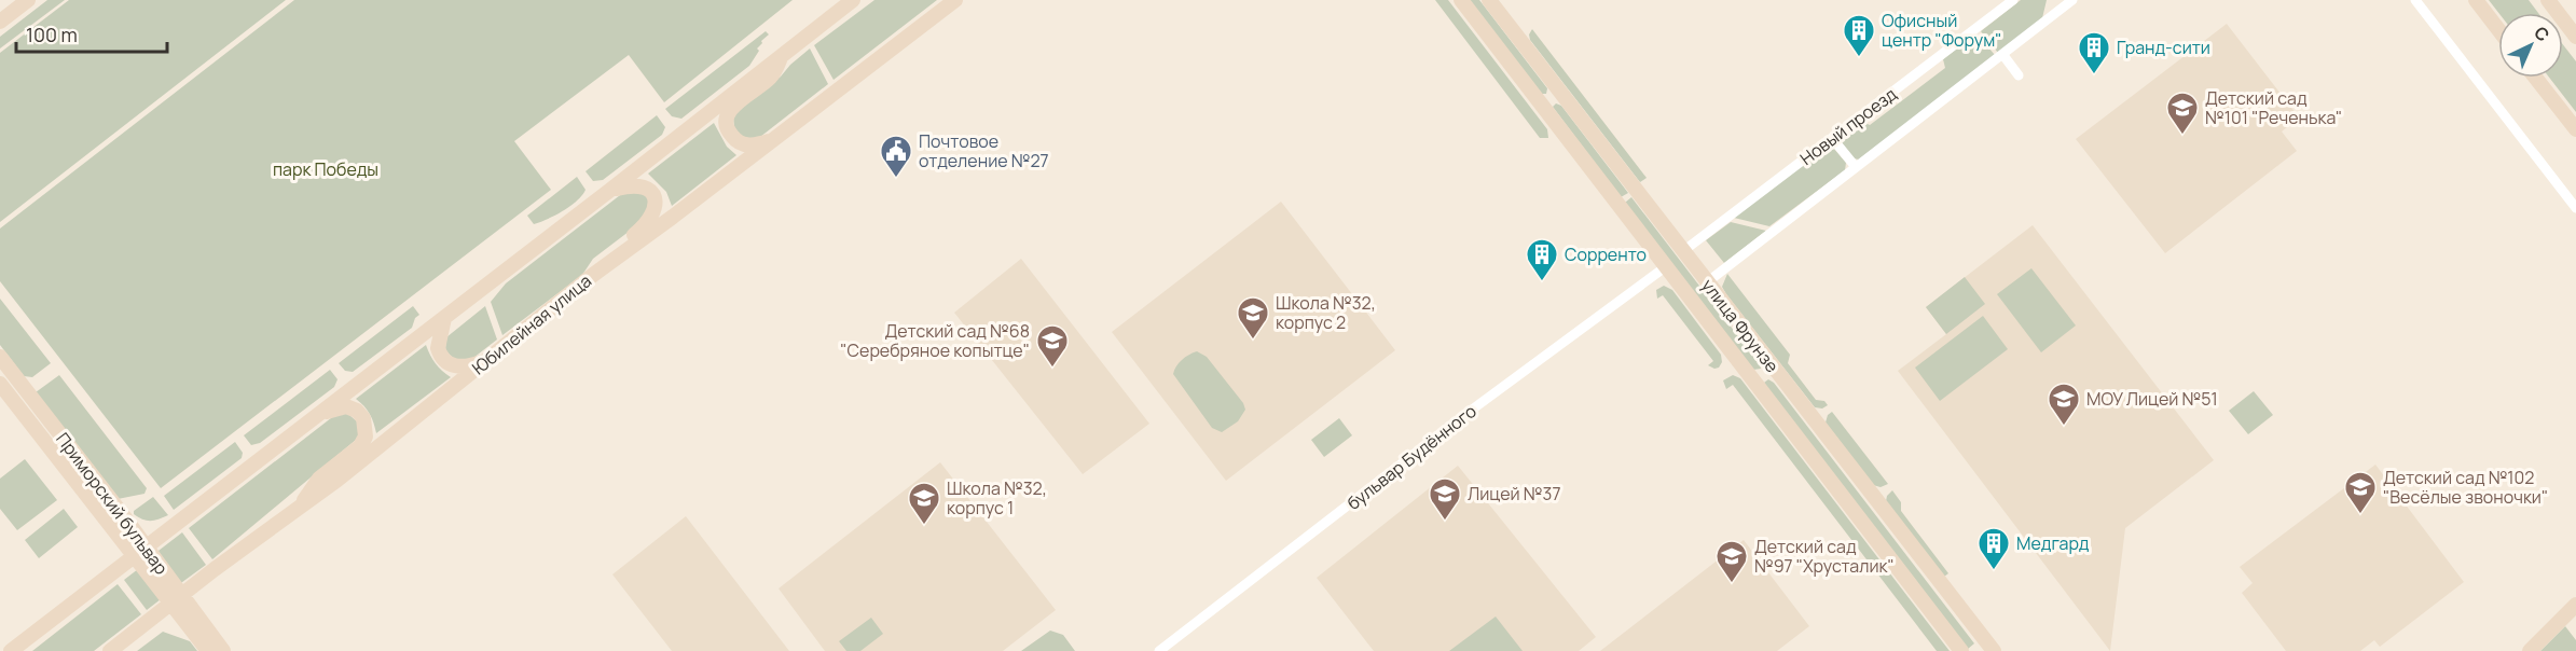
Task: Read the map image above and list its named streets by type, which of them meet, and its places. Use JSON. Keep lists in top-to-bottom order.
{
  "streets": {
    "main road": ["Юбилейная улица", "улица Фрунзе", "Приморский бульвар"],
    "street": ["Новый проезд", "бульвар Будённого"]
  },
  "crossings": [
    ["Новый проезд", "улица Фрунзе"],
    ["Юбилейная улица", "Приморский бульвар"],
    ["улица Фрунзе", "бульвар Будённого"]
  ],
  "parks": ["парк Победы"],
  "places": {
    "building": [
      "Офисный центр \"Форум\"",
      "Гранд-сити",
      "Сорренто",
      "Медгард"
    ],
    "school or university": [
      "Детский сад №101 \"Реченька\"",
      "Школа №32, корпус 2",
      "Детский сад №68 \"Серебряное копытце\"",
      "МОУ Лицей №51",
      "Детский сад №102 \"Весёлые звоночки\"",
      "Лицей №37",
      "Школа №32, корпус 1",
      "Детский сад №97 \"Хрусталик\""
    ],
    "public building": ["Почтовое отделение №27"]
  },
  "scale_bar": "100 m",
  "north": "top right"
}
